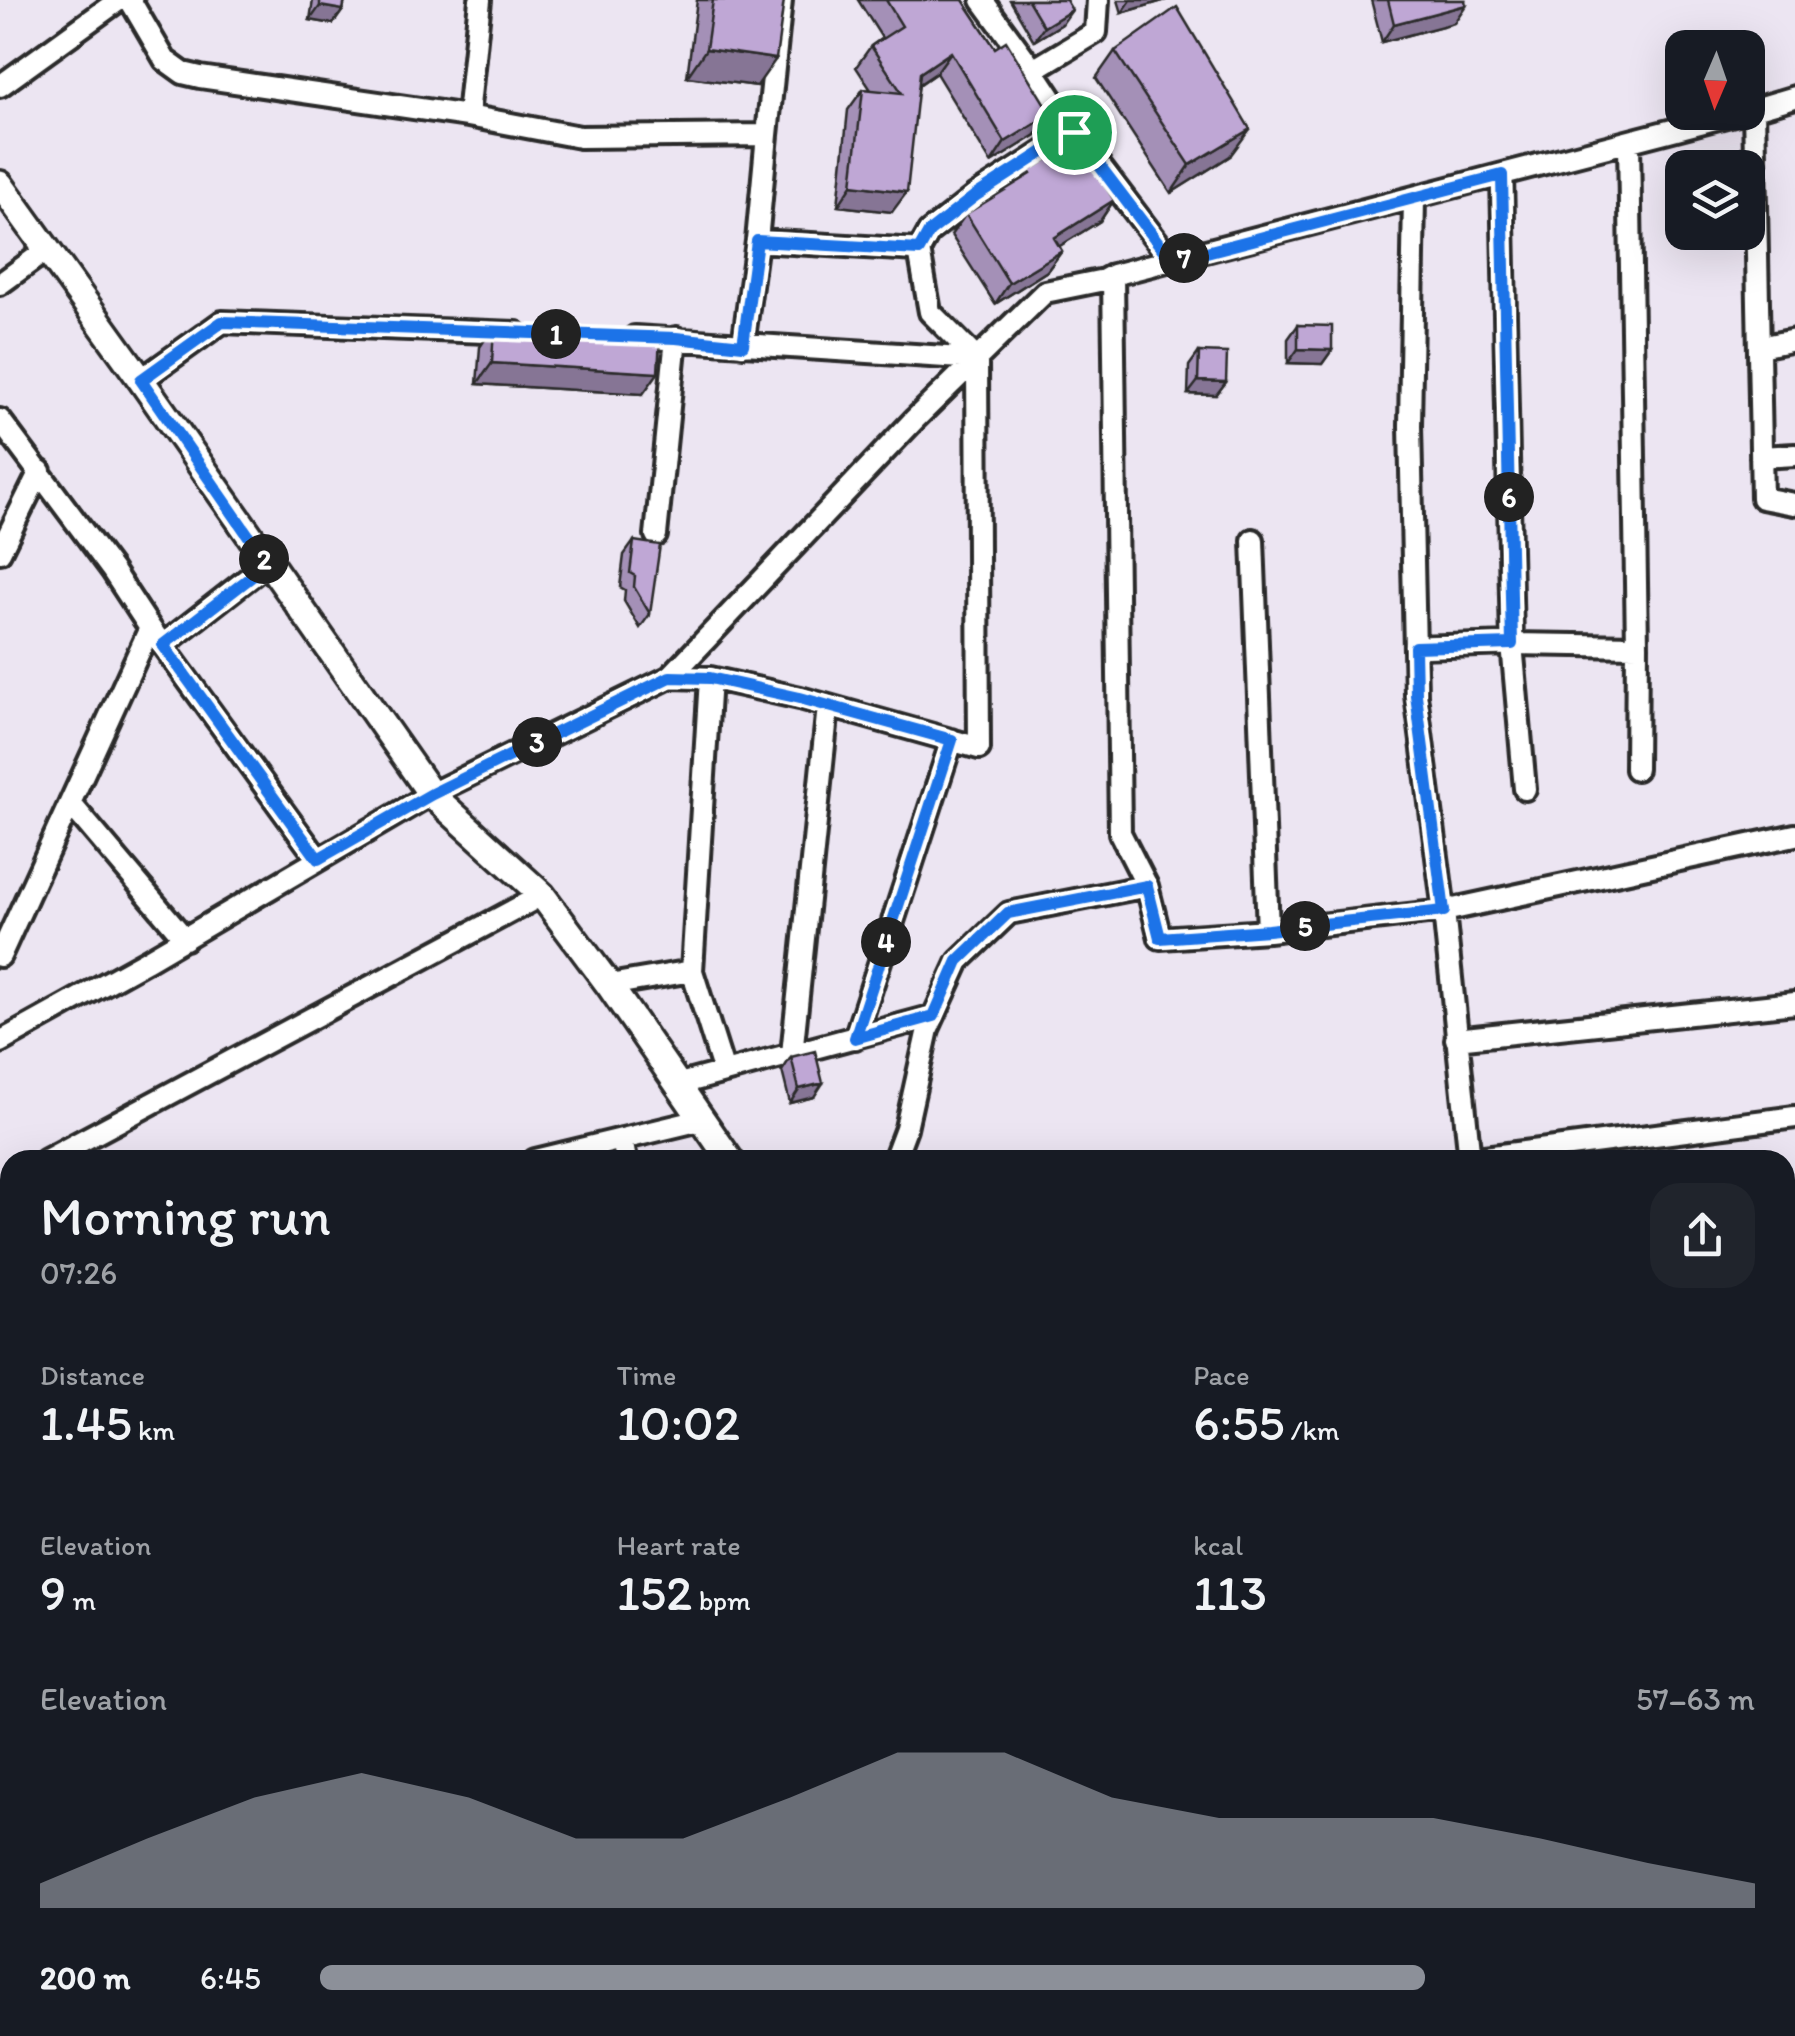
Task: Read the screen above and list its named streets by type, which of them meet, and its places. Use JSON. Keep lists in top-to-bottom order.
{
  "north": "bottom",
  "page": {
    "pins": [
      "7",
      "1",
      "6",
      "2",
      "3",
      "5",
      "4"
    ],
    "heading": ["Morning run", "07:26"],
    "stats": [
      ["Distance", "1.45 km"],
      ["Time", "10:02"],
      ["Pace", "6:55 /km"],
      ["Elevation", "9 m"],
      ["Heart rate", "152 bpm"],
      ["kcal", "113"]
    ],
    "chart": ["Elevation", "57–63 m"],
    "list": [
      {
        "name": "200 m",
        "note": "6:45"
      }
    ]
  }
}
